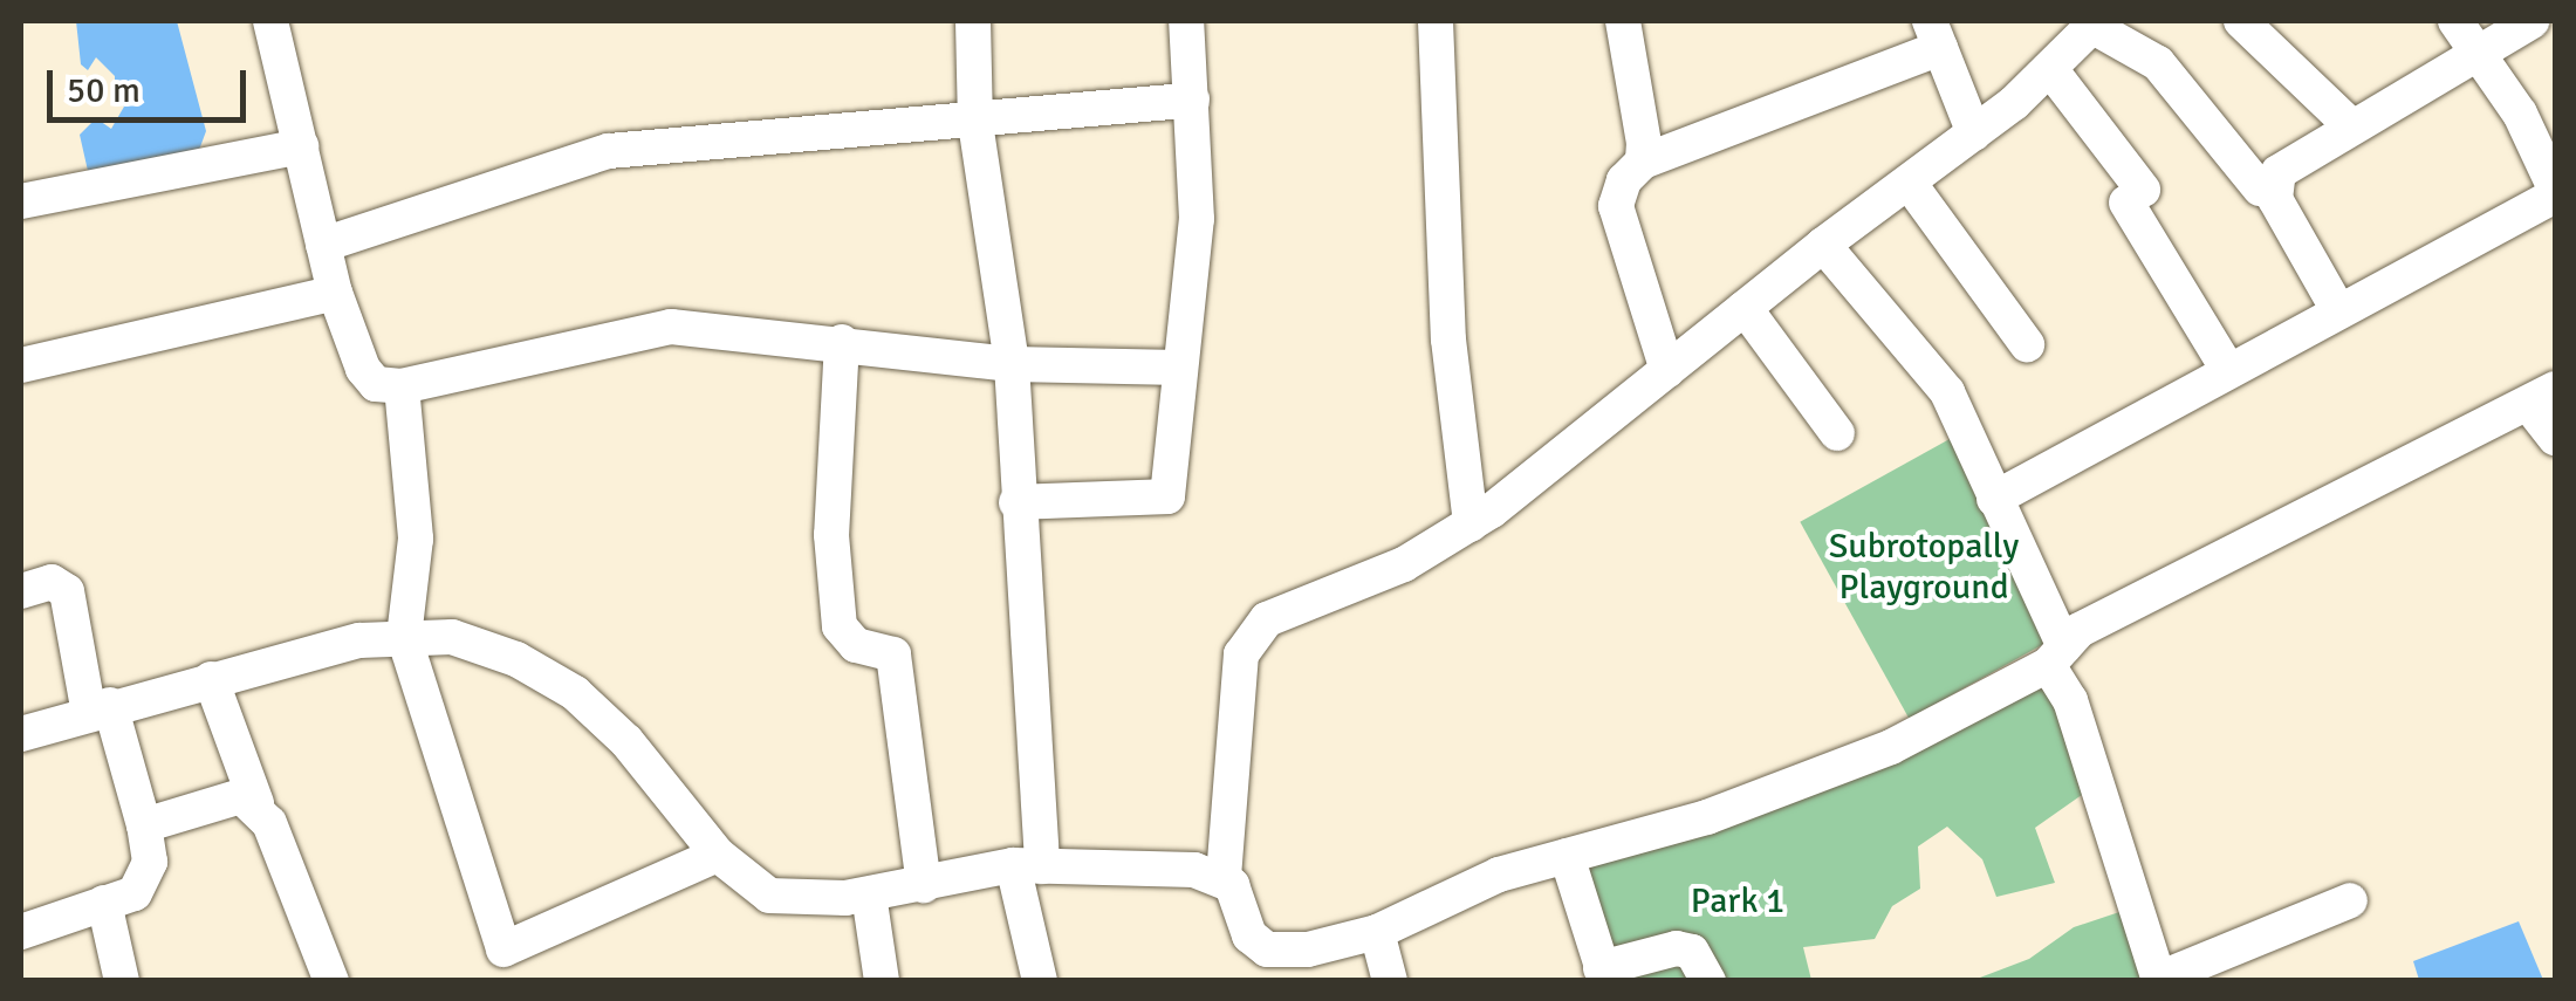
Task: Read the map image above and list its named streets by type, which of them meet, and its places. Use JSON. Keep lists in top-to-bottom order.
{
  "parks": ["Subrotopally Playground", "Park 1"],
  "scale_bar": "50 m"
}
